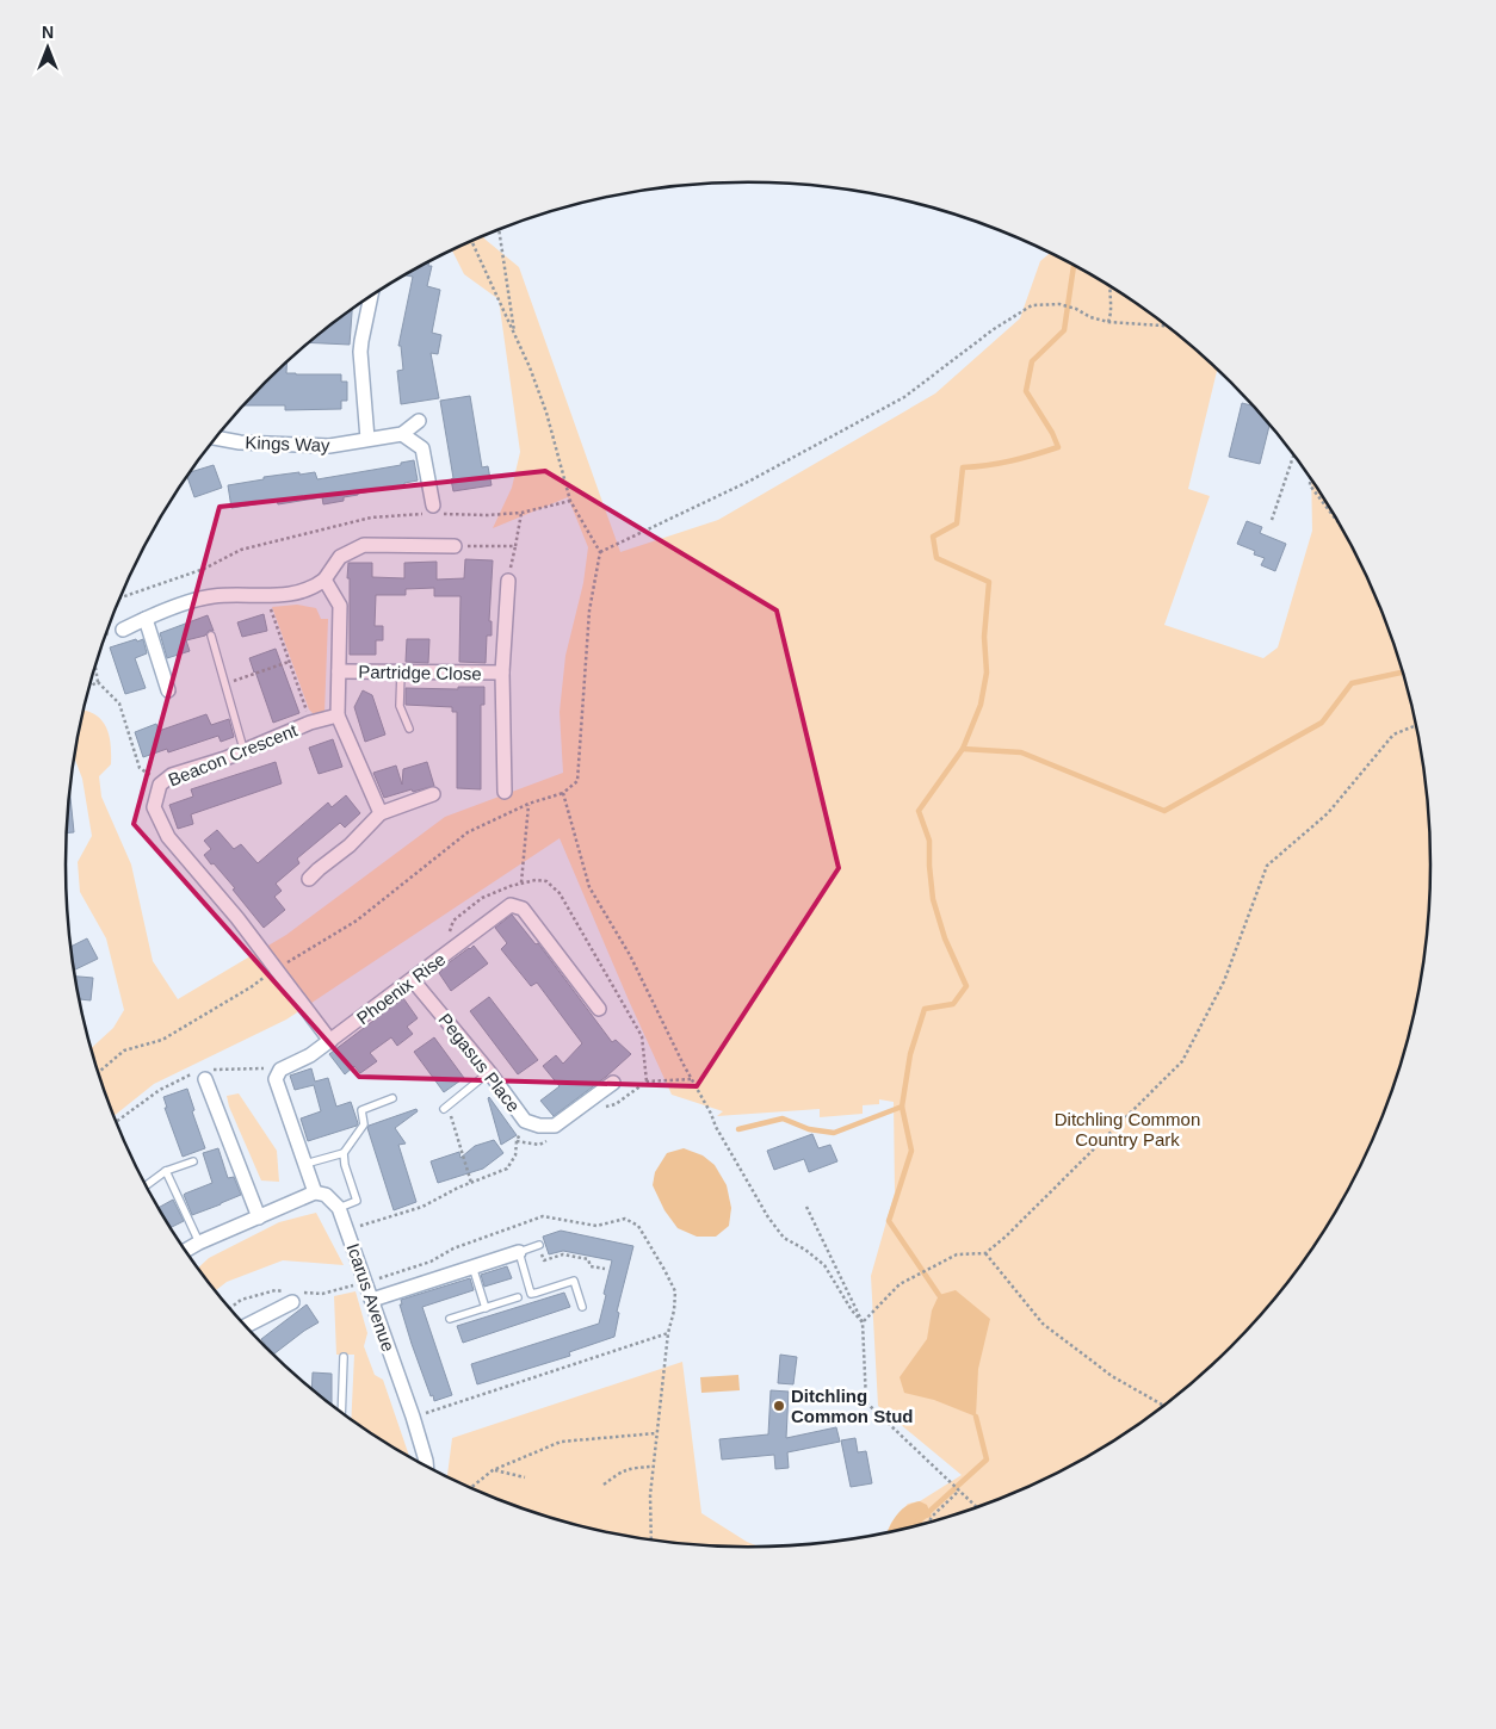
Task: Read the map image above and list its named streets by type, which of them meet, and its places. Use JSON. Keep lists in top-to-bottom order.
{
  "streets": {
    "street": [
      "Kings Way",
      "Partridge Close",
      "Beacon Crescent",
      "Phoenix Rise",
      "Pegasus Place",
      "Icarus Avenue"
    ]
  },
  "crossings": [
    ["Beacon Crescent", "Phoenix Rise"],
    ["Phoenix Rise", "Pegasus Place"]
  ],
  "parks": ["Ditchling Common Country Park"],
  "places": ["Ditchling Common Stud"],
  "north": "top"
}
